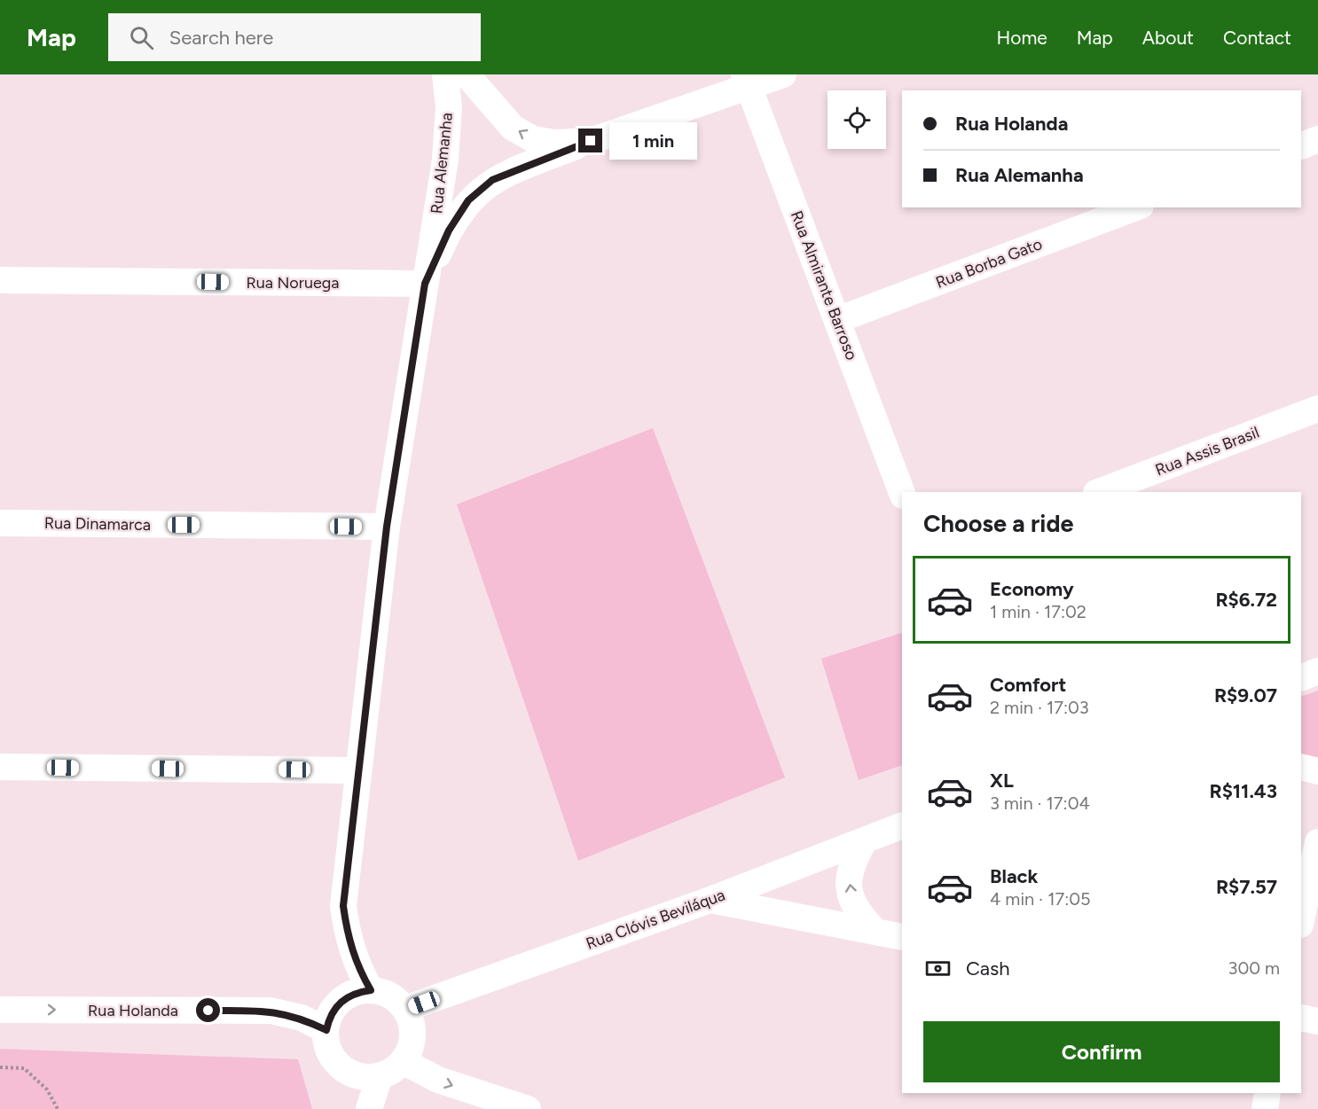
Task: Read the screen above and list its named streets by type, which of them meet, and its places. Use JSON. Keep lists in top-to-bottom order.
{
  "streets": {
    "street": [
      "Rua Alemanha",
      "Rua Borba Gato",
      "Rua Noruega",
      "Rua Almirante Barroso",
      "Rua Assis Brasil",
      "Rua Dinamarca",
      "Rua Clóvis Beviláqua",
      "Rua Holanda"
    ]
  },
  "crossings": [
    ["Rua Alemanha", "Rua Noruega"],
    ["Rua Alemanha", "Rua Dinamarca"],
    ["Rua Alemanha", "Rua Clóvis Beviláqua"],
    ["Rua Alemanha", "Rua Holanda"],
    ["Rua Borba Gato", "Rua Almirante Barroso"],
    ["Rua Clóvis Beviláqua", "Rua Holanda"]
  ],
  "one_way": ["Rua Holanda"],
  "page": {
    "header": "Map",
    "search": "Search here",
    "nav": [
      "Home",
      "Map",
      "About",
      "Contact"
    ],
    "banner": ["Rua Holanda", "Rua Alemanha"],
    "bubble": "1 min",
    "heading": "Choose a ride",
    "list": [
      {
        "name": "Economy",
        "note": "1 min · 17:02",
        "value": "R$6.72"
      },
      {
        "name": "Comfort",
        "note": "2 min · 17:03",
        "value": "R$9.07"
      },
      {
        "name": "XL",
        "note": "3 min · 17:04",
        "value": "R$11.43"
      },
      {
        "name": "Black",
        "note": "4 min · 17:05",
        "value": "R$7.57"
      }
    ],
    "pay": ["Cash", "300 m"],
    "buttons": "Confirm"
  }
}
